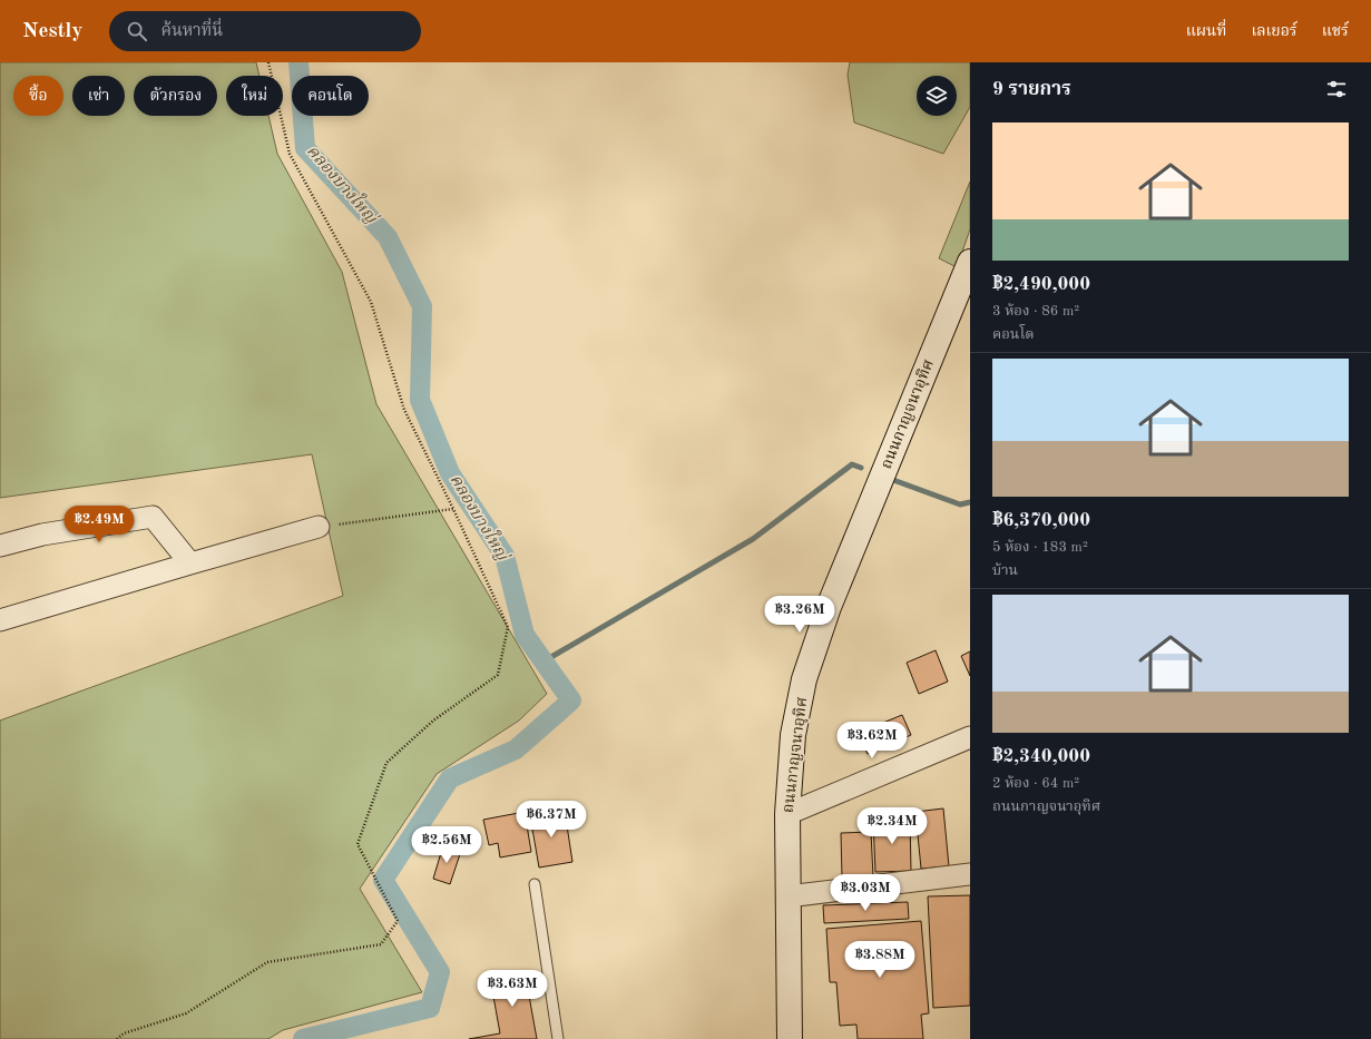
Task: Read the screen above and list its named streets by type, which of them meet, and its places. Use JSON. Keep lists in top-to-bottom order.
{
  "streets": {
    "street": ["ถนนกาญจนาอุทิศ"]
  },
  "water": ["คลองบางใหญ่"],
  "page": {
    "header": "Nestly",
    "search": "ค้นหาที่นี่",
    "nav": ["แผนที่", "เลเยอร์", "แชร์"],
    "heading": "9 รายการ",
    "chip": [
      "ซื้อ",
      "เช่า",
      "ตัวกรอง",
      "ใหม่",
      "คอนโด"
    ],
    "list": [
      {
        "name": "฿2,490,000",
        "note": "3 ห้อง · 86 m² · คอนโด"
      },
      {
        "name": "฿6,370,000",
        "note": "5 ห้อง · 183 m² · บ้าน"
      },
      {
        "name": "฿2,340,000",
        "note": "2 ห้อง · 64 m² · ถนนกาญจนาอุทิศ"
      }
    ],
    "price": [
      "฿2.49M",
      "฿3.26M",
      "฿3.62M",
      "฿6.37M",
      "฿2.34M",
      "฿2.56M",
      "฿3.03M",
      "฿3.88M",
      "฿3.63M"
    ]
  }
}
